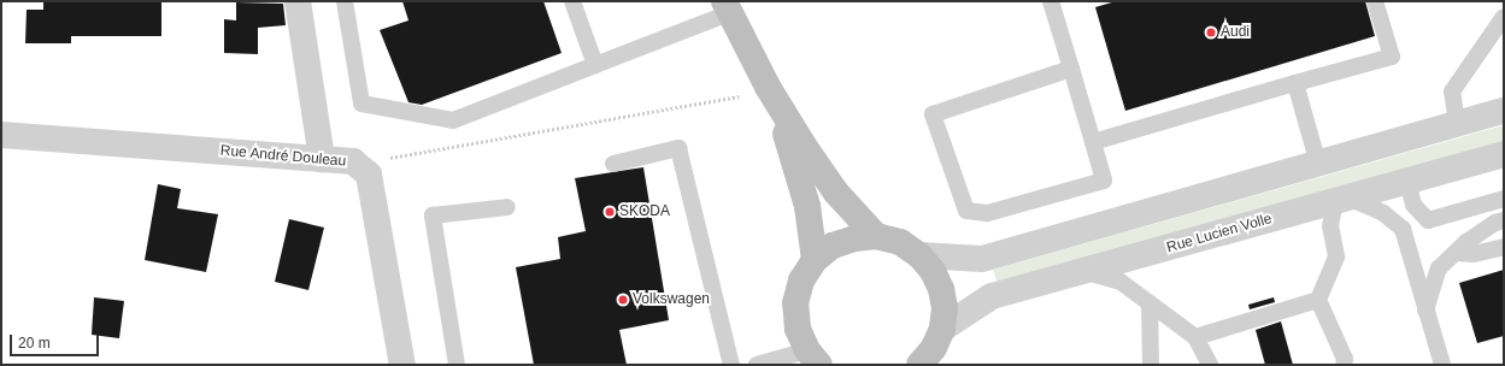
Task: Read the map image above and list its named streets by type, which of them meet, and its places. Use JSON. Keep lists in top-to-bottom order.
{
  "streets": {
    "street": ["Rue André Douleau", "Rue Lucien Volle"]
  },
  "places": ["Audi", "SKODA", "Volkswagen"],
  "scale_bar": "20 m"
}
